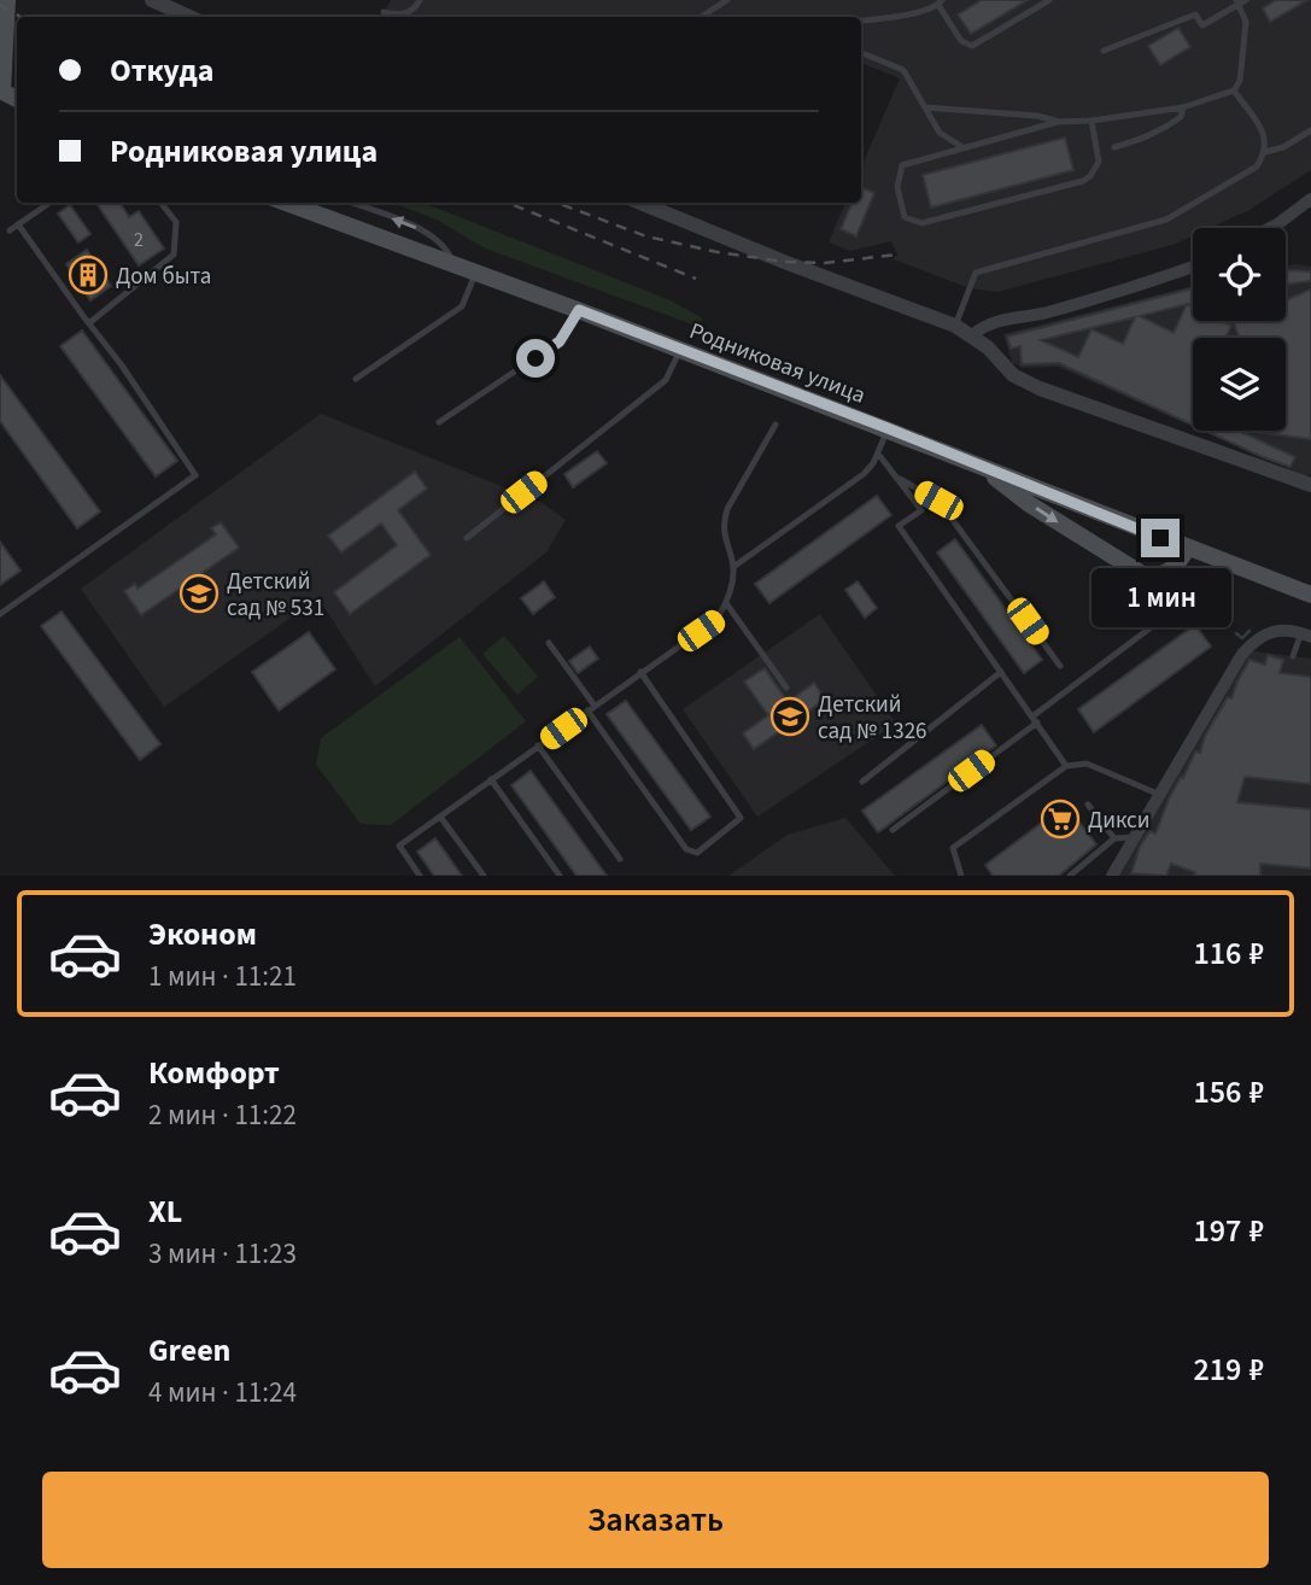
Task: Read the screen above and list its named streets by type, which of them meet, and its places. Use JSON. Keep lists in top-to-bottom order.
{
  "streets": {
    "main road": ["Родниковая улица"]
  },
  "places": {
    "building": ["Дом быта"],
    "school or university": ["Детский сад № 531", "Детский сад № 1326"],
    "supermarket": ["Дикси"]
  },
  "house_numbers": ["2"],
  "page": {
    "banner": ["Откуда", "Родниковая улица"],
    "bubble": "1 мин",
    "list": [
      {
        "name": "Эконом",
        "note": "1 мин · 11:21",
        "value": "116 ₽"
      },
      {
        "name": "Комфорт",
        "note": "2 мин · 11:22",
        "value": "156 ₽"
      },
      {
        "name": "XL",
        "note": "3 мин · 11:23",
        "value": "197 ₽"
      },
      {
        "name": "Green",
        "note": "4 мин · 11:24",
        "value": "219 ₽"
      }
    ],
    "buttons": "Заказать"
  }
}
